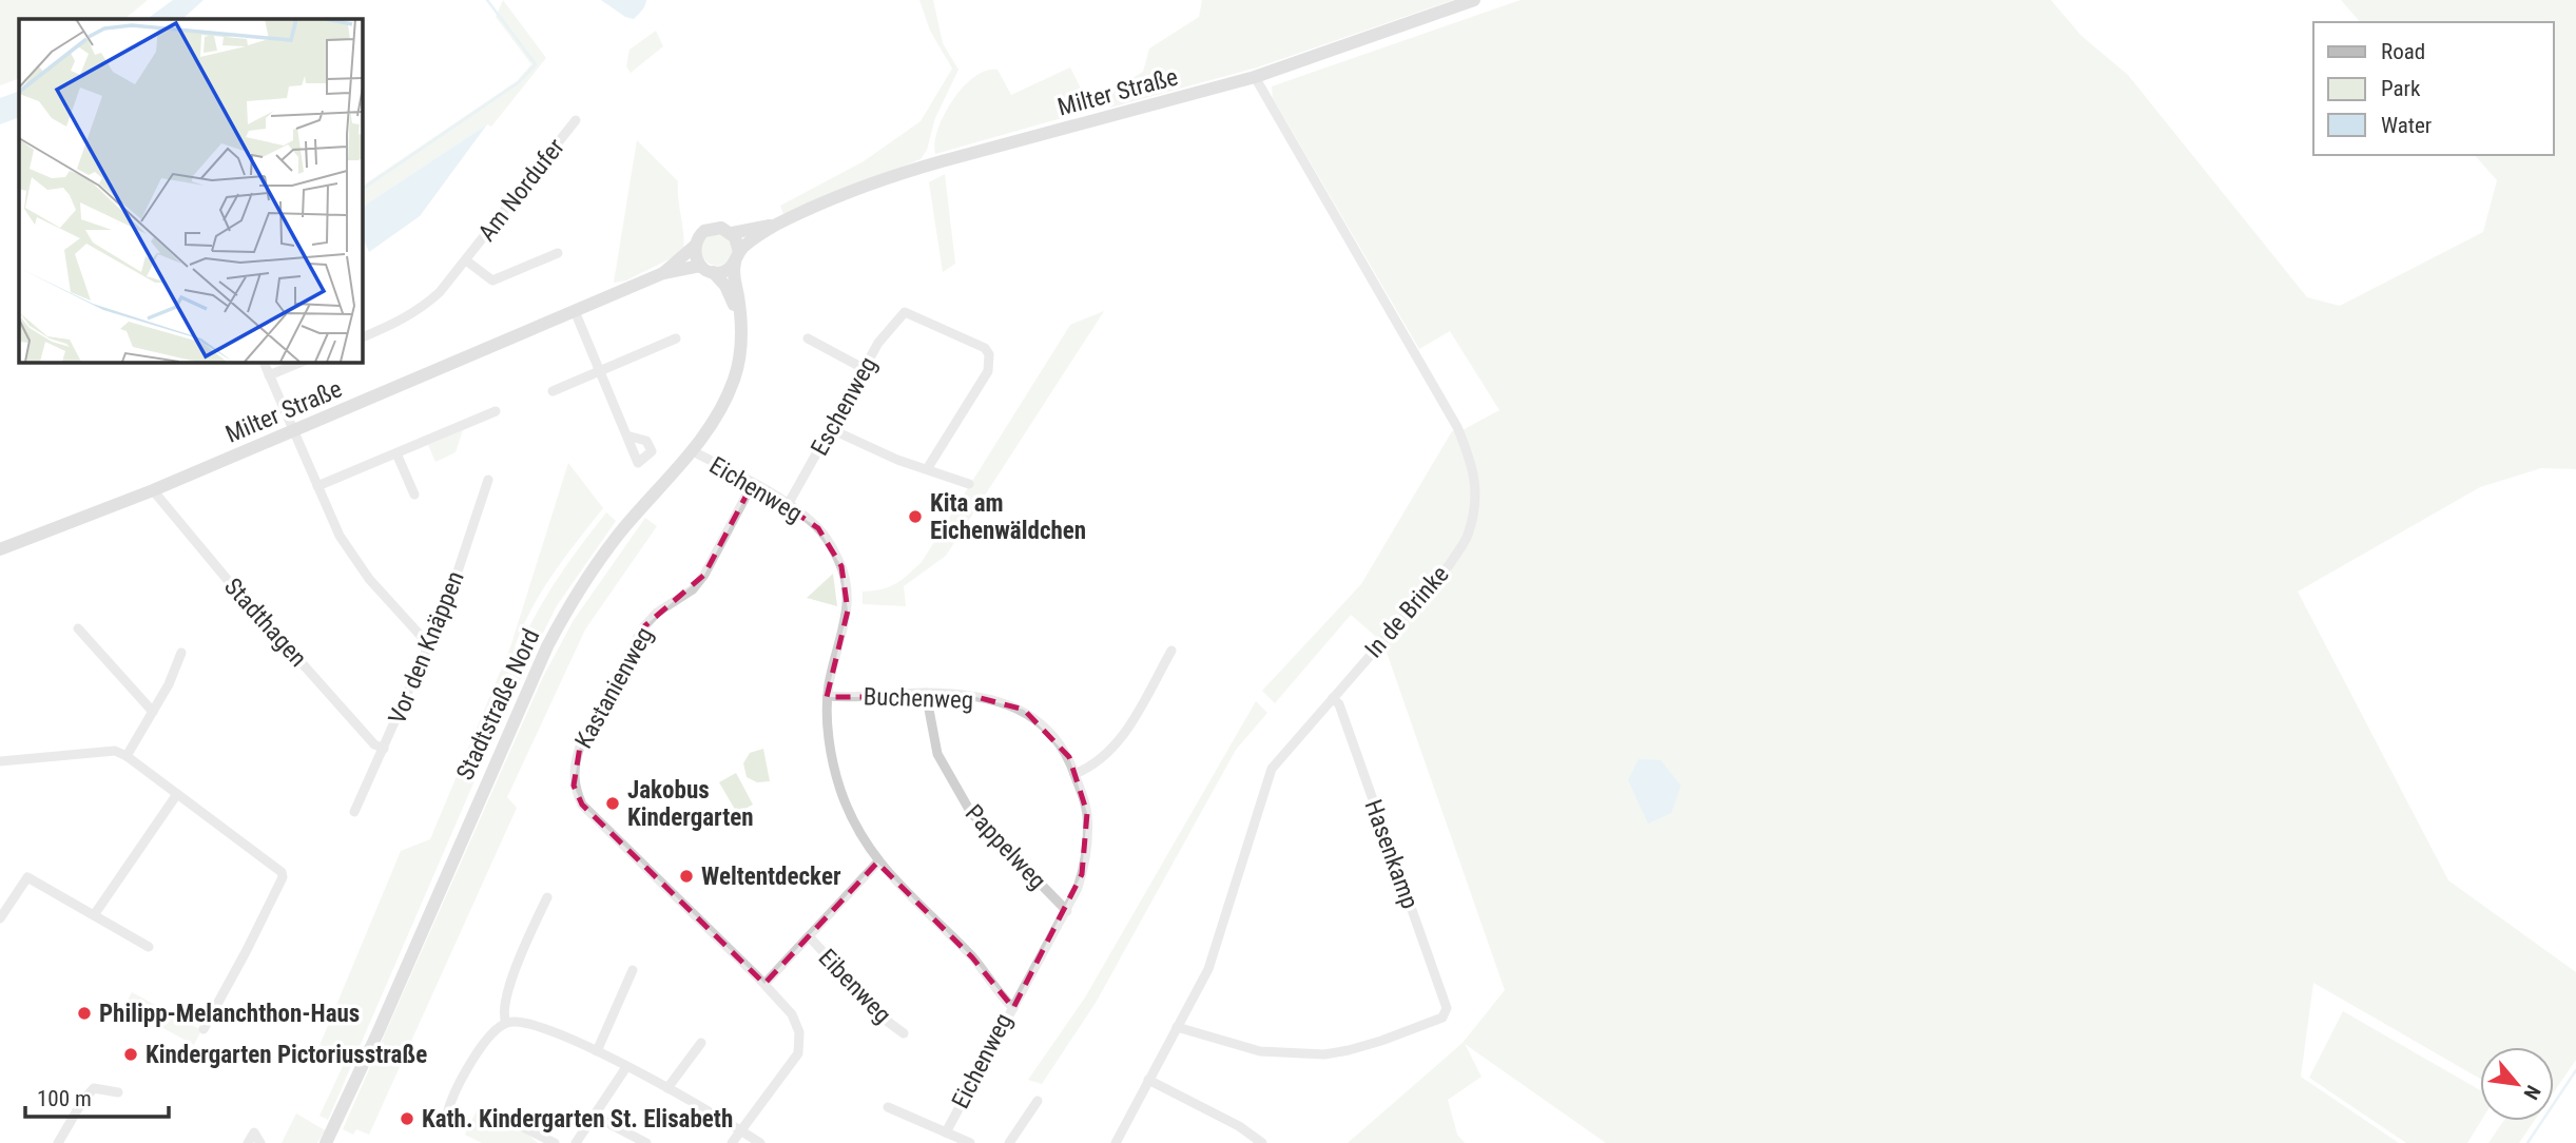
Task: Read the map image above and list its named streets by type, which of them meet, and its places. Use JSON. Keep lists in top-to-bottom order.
{
  "streets": {
    "main road": ["Milter Straße", "Stadtstraße Nord"],
    "street": [
      "Am Nordufer",
      "Eschenweg",
      "Eichenweg",
      "In de Brinke",
      "Stadthagen",
      "Vor den Knäppen",
      "Kastanienweg",
      "Buchenweg",
      "Pappelweg",
      "Hasenkamp",
      "Eibenweg"
    ]
  },
  "crossings": [
    ["Milter Straße", "In de Brinke"],
    ["Milter Straße", "Stadthagen"],
    ["Milter Straße", "Stadtstraße Nord"],
    ["Eschenweg", "Eichenweg"],
    ["Eichenweg", "Kastanienweg"],
    ["Eichenweg", "Buchenweg"],
    ["Eichenweg", "Stadtstraße Nord"],
    ["In de Brinke", "Hasenkamp"],
    ["Stadthagen", "Vor den Knäppen"],
    ["Buchenweg", "Pappelweg"]
  ],
  "places": [
    "Kita am Eichenwäldchen",
    "Jakobus Kindergarten",
    "Weltentdecker",
    "Philipp-Melanchthon-Haus",
    "Kindergarten Pictoriusstraße",
    "Kath. Kindergarten St. Elisabeth"
  ],
  "legend": ["Road", "Park", "Water"],
  "scale_bar": "100 m",
  "north": "bottom right"
}
